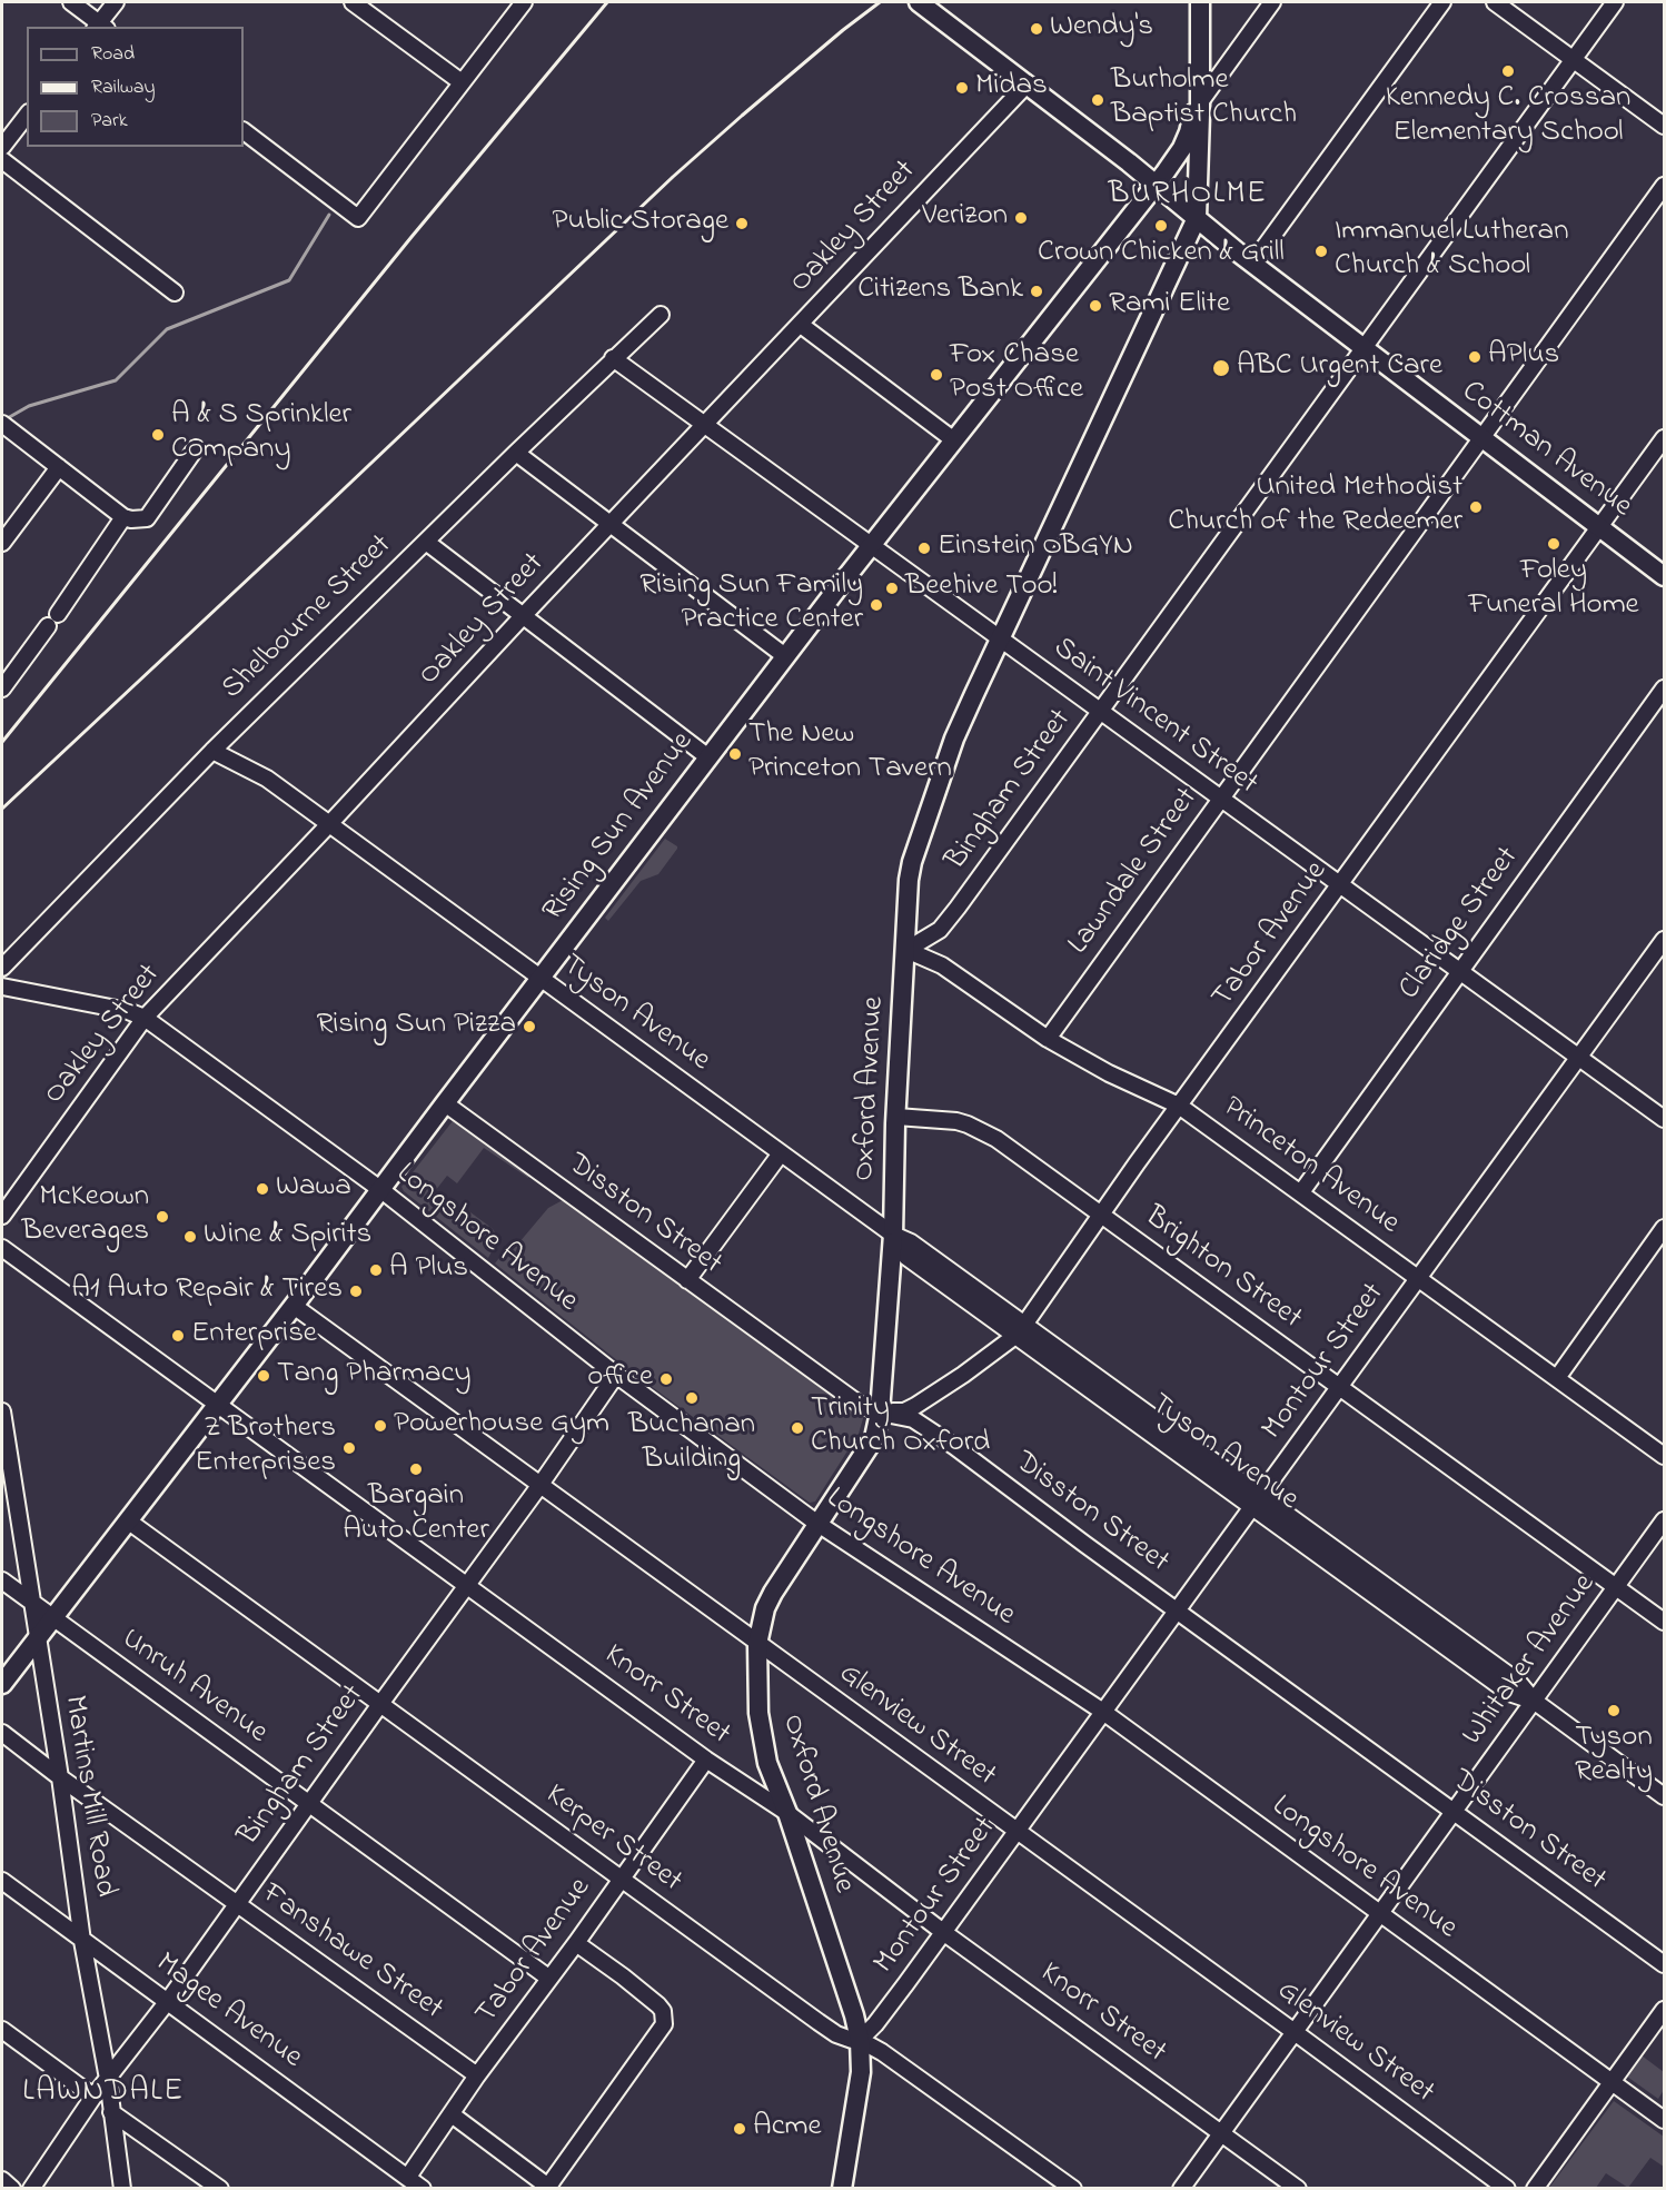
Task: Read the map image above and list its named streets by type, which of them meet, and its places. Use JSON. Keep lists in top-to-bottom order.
{
  "streets": {
    "main road": ["Cottman Avenue", "Rising Sun Avenue", "Oxford Avenue"],
    "street": [
      "Oakley Street",
      "Shelbourne Street",
      "Saint Vincent Street",
      "Bingham Street",
      "Lawndale Street",
      "Claridge Street",
      "Tabor Avenue",
      "Tyson Avenue",
      "Princeton Avenue",
      "Disston Street",
      "Longshore Avenue",
      "Brighton Street",
      "Montour Street",
      "Whitaker Avenue",
      "Unruh Avenue",
      "Knorr Street",
      "Glenview Street",
      "Martins Mill Road",
      "Kerper Street",
      "Fanshawe Street",
      "Magee Avenue"
    ]
  },
  "crossings": [
    ["Oakley Street", "Cottman Avenue"],
    ["Oakley Street", "Saint Vincent Street"],
    ["Oakley Street", "Tyson Avenue"],
    ["Oakley Street", "Longshore Avenue"],
    ["Cottman Avenue", "Bingham Street"],
    ["Cottman Avenue", "Rising Sun Avenue"],
    ["Cottman Avenue", "Lawndale Street"],
    ["Cottman Avenue", "Tabor Avenue"],
    ["Cottman Avenue", "Oxford Avenue"],
    ["Shelbourne Street", "Saint Vincent Street"],
    ["Shelbourne Street", "Tyson Avenue"],
    ["Saint Vincent Street", "Bingham Street"],
    ["Saint Vincent Street", "Rising Sun Avenue"],
    ["Saint Vincent Street", "Lawndale Street"],
    ["Saint Vincent Street", "Claridge Street"],
    ["Saint Vincent Street", "Tabor Avenue"],
    ["Saint Vincent Street", "Oxford Avenue"],
    ["Saint Vincent Street", "Montour Street"],
    ["Bingham Street", "Oxford Avenue"],
    ["Bingham Street", "Princeton Avenue"],
    ["Bingham Street", "Longshore Avenue"],
    ["Bingham Street", "Unruh Avenue"],
    ["Bingham Street", "Knorr Street"],
    ["Bingham Street", "Glenview Street"],
    ["Bingham Street", "Martins Mill Road"],
    ["Bingham Street", "Kerper Street"],
    ["Bingham Street", "Fanshawe Street"],
    ["Bingham Street", "Magee Avenue"],
    ["Rising Sun Avenue", "Tyson Avenue"],
    ["Rising Sun Avenue", "Oxford Avenue"],
    ["Rising Sun Avenue", "Disston Street"],
    ["Rising Sun Avenue", "Longshore Avenue"],
    ["Rising Sun Avenue", "Unruh Avenue"],
    ["Rising Sun Avenue", "Knorr Street"],
    ["Rising Sun Avenue", "Glenview Street"],
    ["Rising Sun Avenue", "Martins Mill Road"],
    ["Rising Sun Avenue", "Kerper Street"],
    ["Lawndale Street", "Princeton Avenue"],
    ["Claridge Street", "Princeton Avenue"],
    ["Tabor Avenue", "Tyson Avenue"],
    ["Tabor Avenue", "Oxford Avenue"],
    ["Tabor Avenue", "Princeton Avenue"],
    ["Tabor Avenue", "Disston Street"],
    ["Tabor Avenue", "Brighton Street"],
    ["Tabor Avenue", "Unruh Avenue"],
    ["Tabor Avenue", "Knorr Street"],
    ["Tabor Avenue", "Kerper Street"],
    ["Tabor Avenue", "Fanshawe Street"],
    ["Tabor Avenue", "Magee Avenue"],
    ["Tyson Avenue", "Oxford Avenue"],
    ["Tyson Avenue", "Montour Street"],
    ["Tyson Avenue", "Whitaker Avenue"],
    ["Oxford Avenue", "Princeton Avenue"],
    ["Oxford Avenue", "Disston Street"],
    ["Oxford Avenue", "Longshore Avenue"],
    ["Oxford Avenue", "Brighton Street"],
    ["Oxford Avenue", "Montour Street"],
    ["Oxford Avenue", "Knorr Street"],
    ["Oxford Avenue", "Glenview Street"],
    ["Oxford Avenue", "Kerper Street"],
    ["Princeton Avenue", "Montour Street"],
    ["Disston Street", "Montour Street"],
    ["Disston Street", "Whitaker Avenue"],
    ["Longshore Avenue", "Montour Street"],
    ["Longshore Avenue", "Whitaker Avenue"],
    ["Brighton Street", "Montour Street"],
    ["Brighton Street", "Whitaker Avenue"],
    ["Montour Street", "Knorr Street"],
    ["Montour Street", "Glenview Street"],
    ["Montour Street", "Kerper Street"],
    ["Whitaker Avenue", "Knorr Street"],
    ["Whitaker Avenue", "Glenview Street"],
    ["Unruh Avenue", "Martins Mill Road"],
    ["Martins Mill Road", "Fanshawe Street"],
    ["Martins Mill Road", "Magee Avenue"]
  ],
  "districts": ["BURHOLME", "LAWNDALE"],
  "places": [
    "Wendy's",
    "Kennedy C. Crossan Elementary School",
    "Midas",
    "Burholme Baptist Church",
    "Verizon",
    "Public Storage",
    "Crown Chicken & Grill",
    "Immanuel Lutheran Church & School",
    "Citizens Bank",
    "Rami Elite",
    "APlus",
    "ABC Urgent Care",
    "Fox Chase Post Office",
    "A & S Sprinkler Company",
    "United Methodist Church of the Redeemer",
    "Foley Funeral Home",
    "Einstein OBGYN",
    "Beehive Too!",
    "Rising Sun Family Practice Center",
    "The New Princeton Tavern",
    "Rising Sun Pizza",
    "Wawa",
    "McKeown Beverages",
    "Wine & Spirits",
    "A Plus",
    "A1 Auto Repair & Tires",
    "Enterprise",
    "Tang Pharmacy",
    "office",
    "Buchanan Building",
    "Powerhouse Gym",
    "Trinity Church Oxford",
    "Z Brothers Enterprises",
    "Bargain Auto Center",
    "Tyson Realty",
    "Acme"
  ],
  "legend": ["Road", "Railway", "Park"]
}
